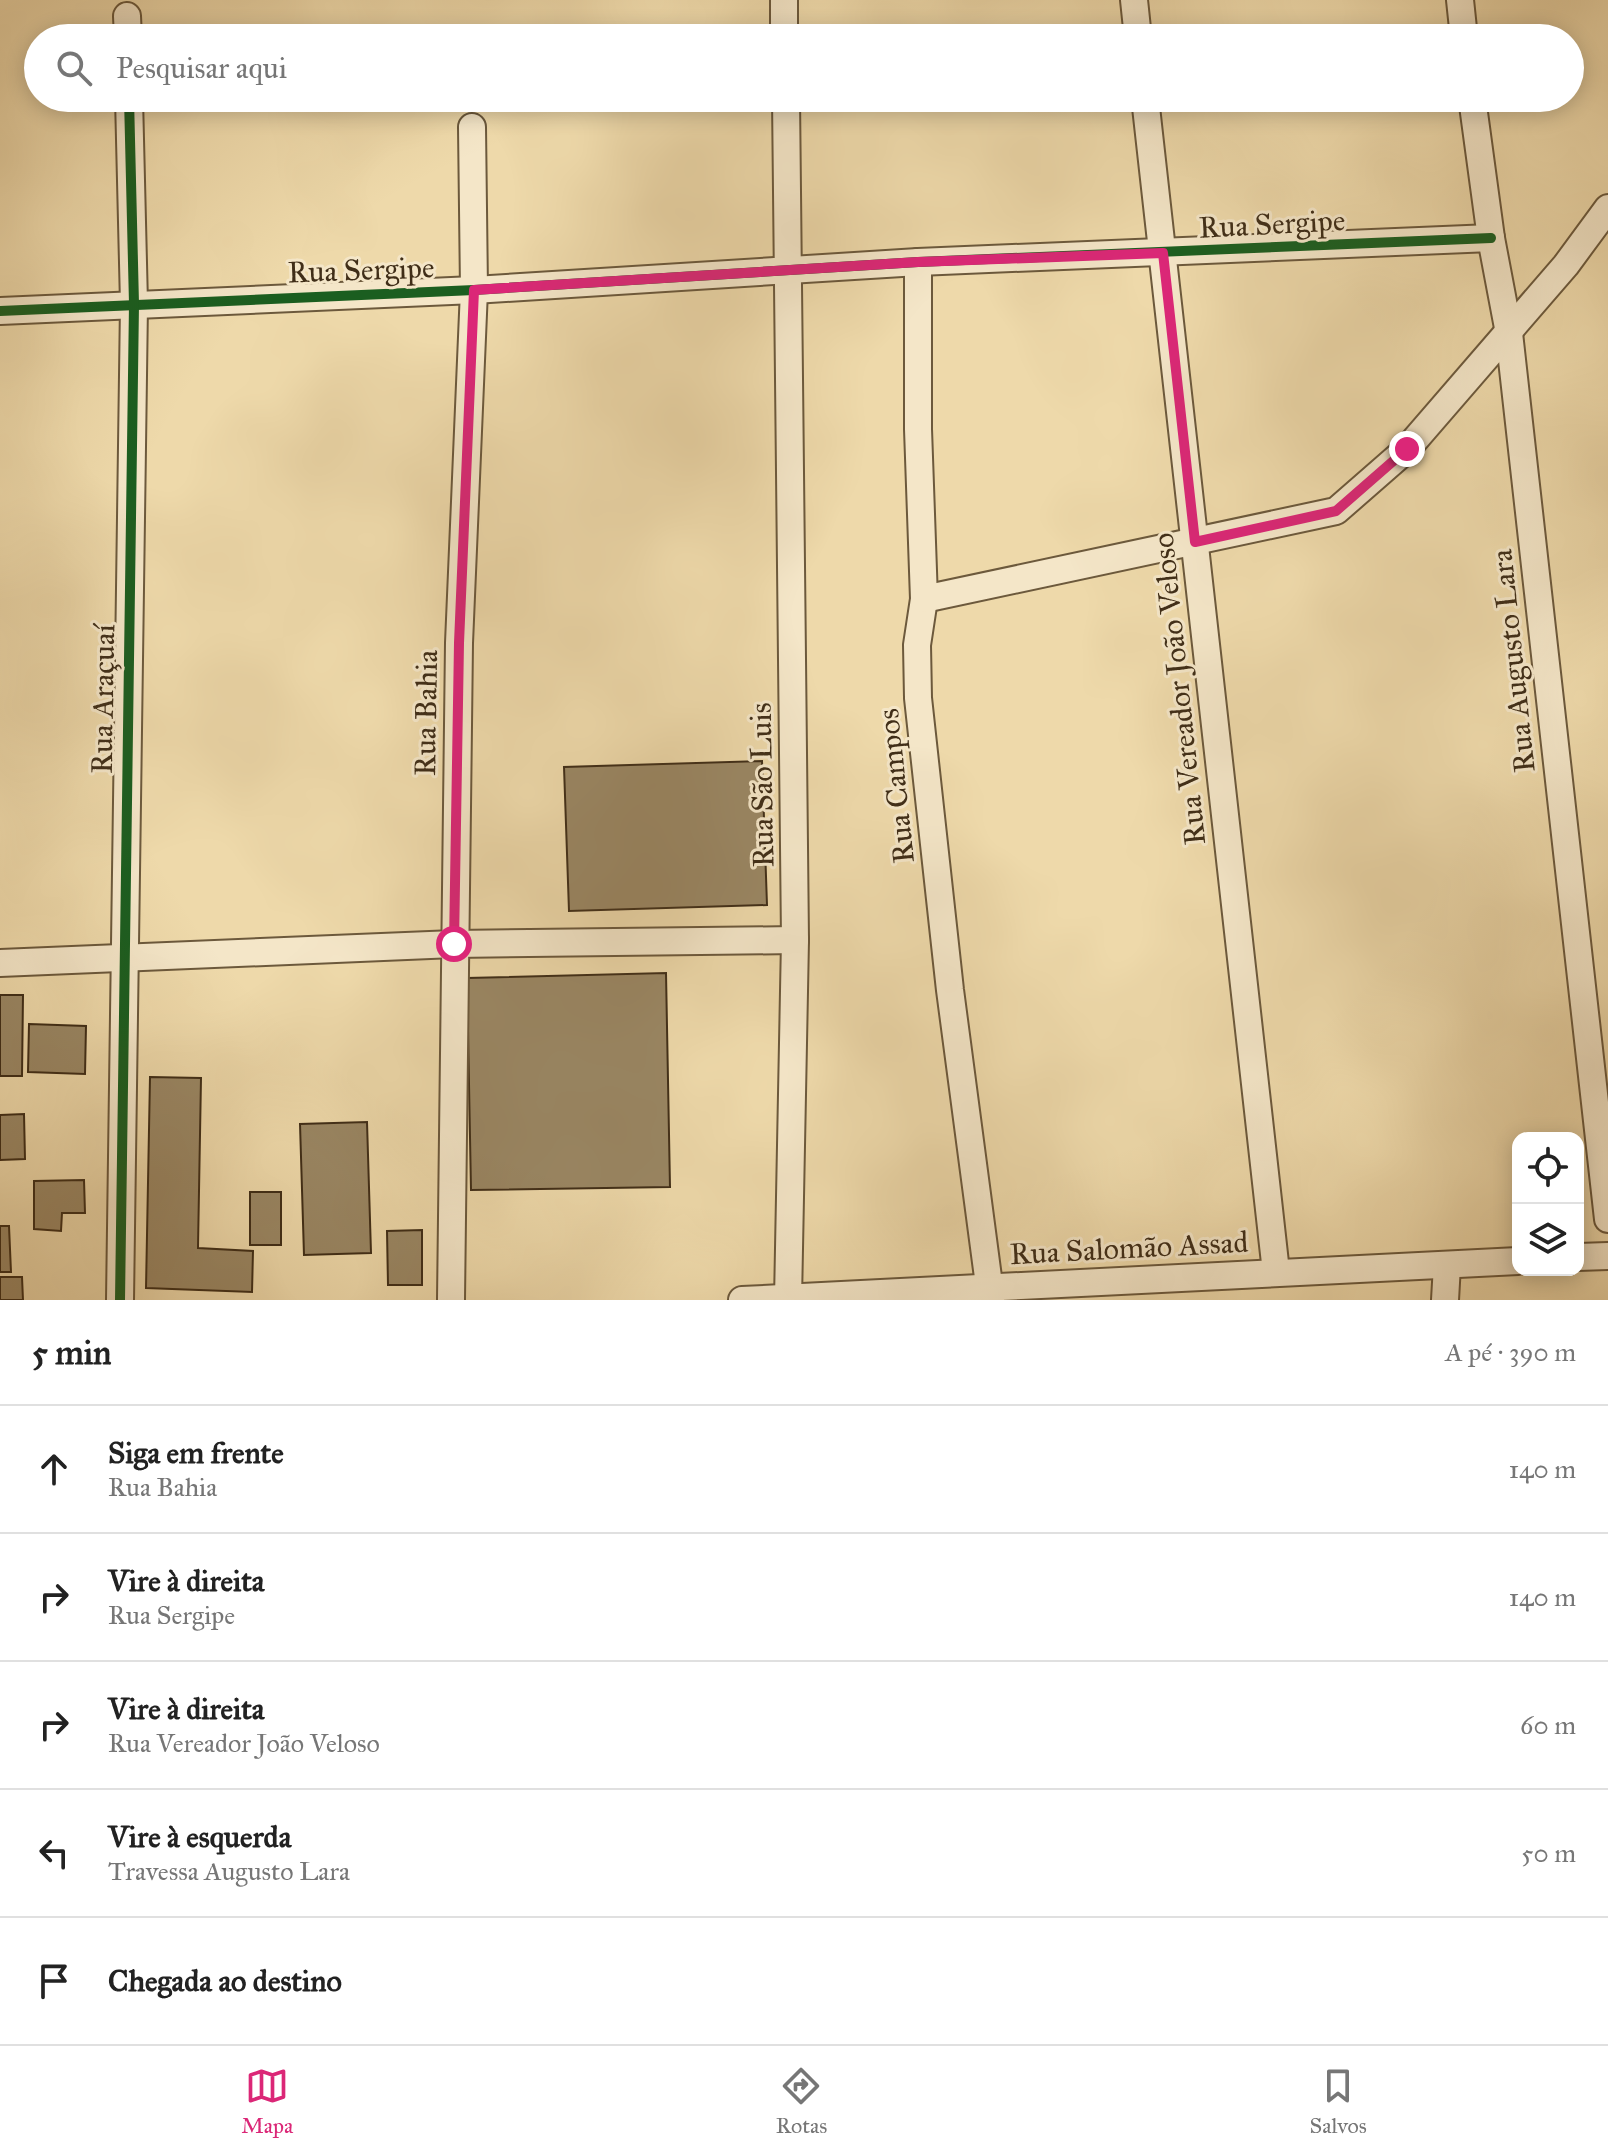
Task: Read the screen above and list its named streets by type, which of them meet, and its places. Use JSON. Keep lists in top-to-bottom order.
{
  "streets": {
    "street": [
      "Rua Sergipe",
      "Rua Augusto Lara",
      "Rua Vereador João Veloso",
      "Rua Araçuaí",
      "Rua Bahia",
      "Rua São Luis",
      "Rua Campos",
      "Rua Salomão Assad"
    ]
  },
  "crossings": [
    ["Rua Sergipe", "Rua Augusto Lara"],
    ["Rua Sergipe", "Rua Vereador João Veloso"],
    ["Rua Sergipe", "Rua Araçuaí"],
    ["Rua Sergipe", "Rua Bahia"],
    ["Rua Sergipe", "Rua São Luis"],
    ["Rua Sergipe", "Rua Campos"],
    ["Rua Vereador João Veloso", "Rua Salomão Assad"],
    ["Rua São Luis", "Rua Salomão Assad"],
    ["Rua Campos", "Rua Salomão Assad"]
  ],
  "page": {
    "search": "Pesquisar aqui",
    "heading": ["5 min", "A pé · 390 m"],
    "list": [
      ["Siga em frente", "Rua Bahia", "140 m"],
      ["Vire à direita", "Rua Sergipe", "140 m"],
      ["Vire à direita", "Rua Vereador João Veloso", "60 m"],
      ["Vire à esquerda", "Travessa Augusto Lara", "50 m"],
      "Chegada ao destino"
    ],
    "nav": ["Mapa", "Rotas", "Salvos"]
  }
}
